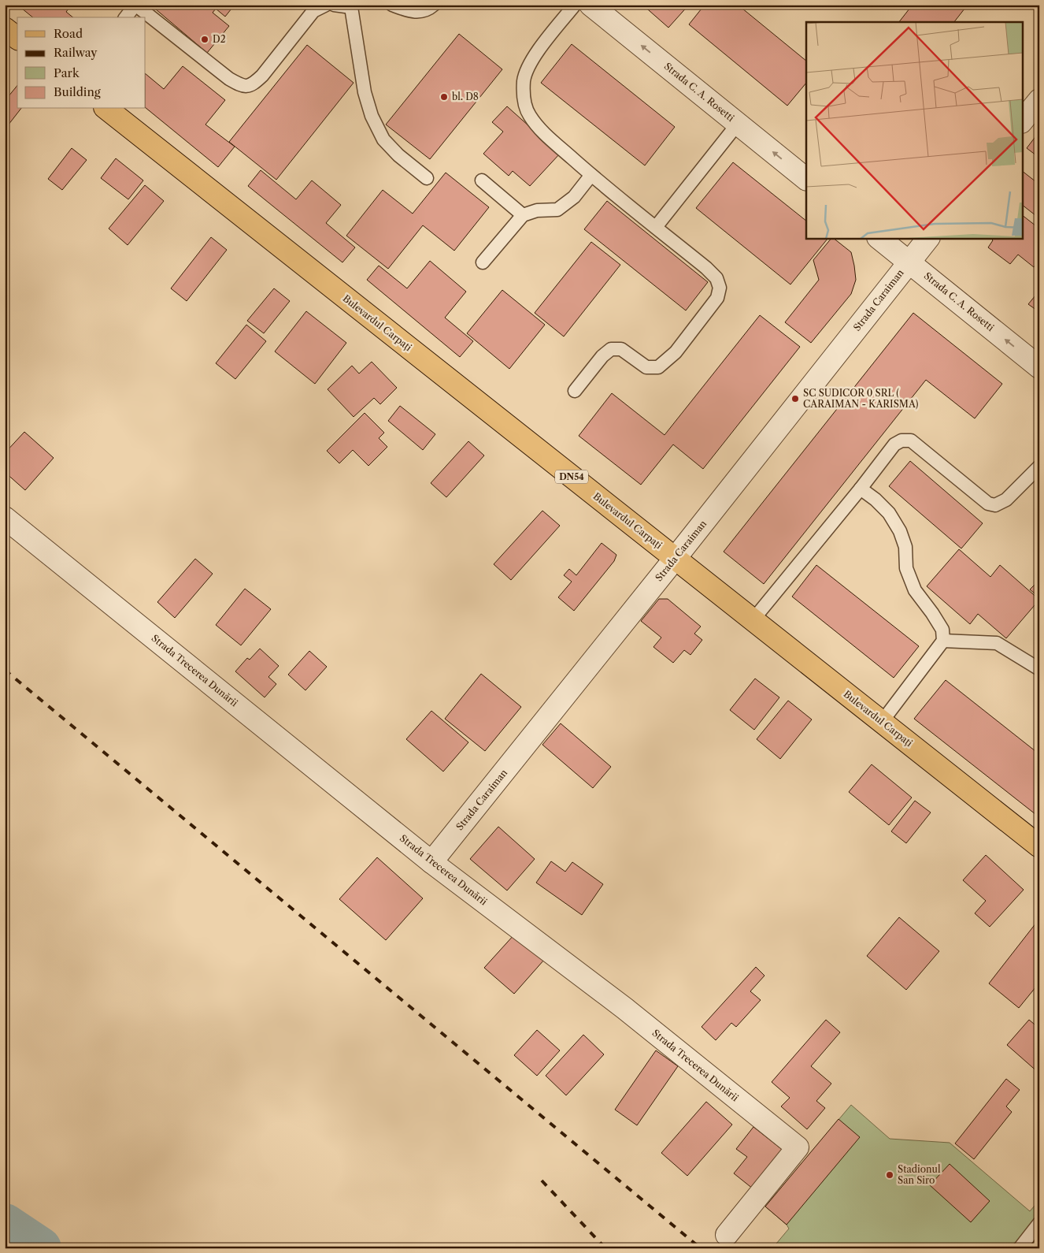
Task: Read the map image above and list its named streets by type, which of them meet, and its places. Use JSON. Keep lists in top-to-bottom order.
{
  "streets": {
    "main road": ["Bulevardul Carpați", "DN54"],
    "street": ["Strada C. A. Rosetti", "Strada Caraiman", "Strada Trecerea Dunării"]
  },
  "crossings": [
    ["Strada C. A. Rosetti", "Strada Caraiman"],
    ["Strada Caraiman", "Bulevardul Carpați"],
    ["Strada Caraiman", "Strada Trecerea Dunării"]
  ],
  "one_way": ["Strada C. A. Rosetti"],
  "places": [
    "D2",
    "bl. D8",
    "SC SUDICOR 0 SRL ( CARAIMAN - KARISMA)",
    "Stadionul San Siro"
  ],
  "legend": [
    "Road",
    "Railway",
    "Park",
    "Building"
  ]
}
